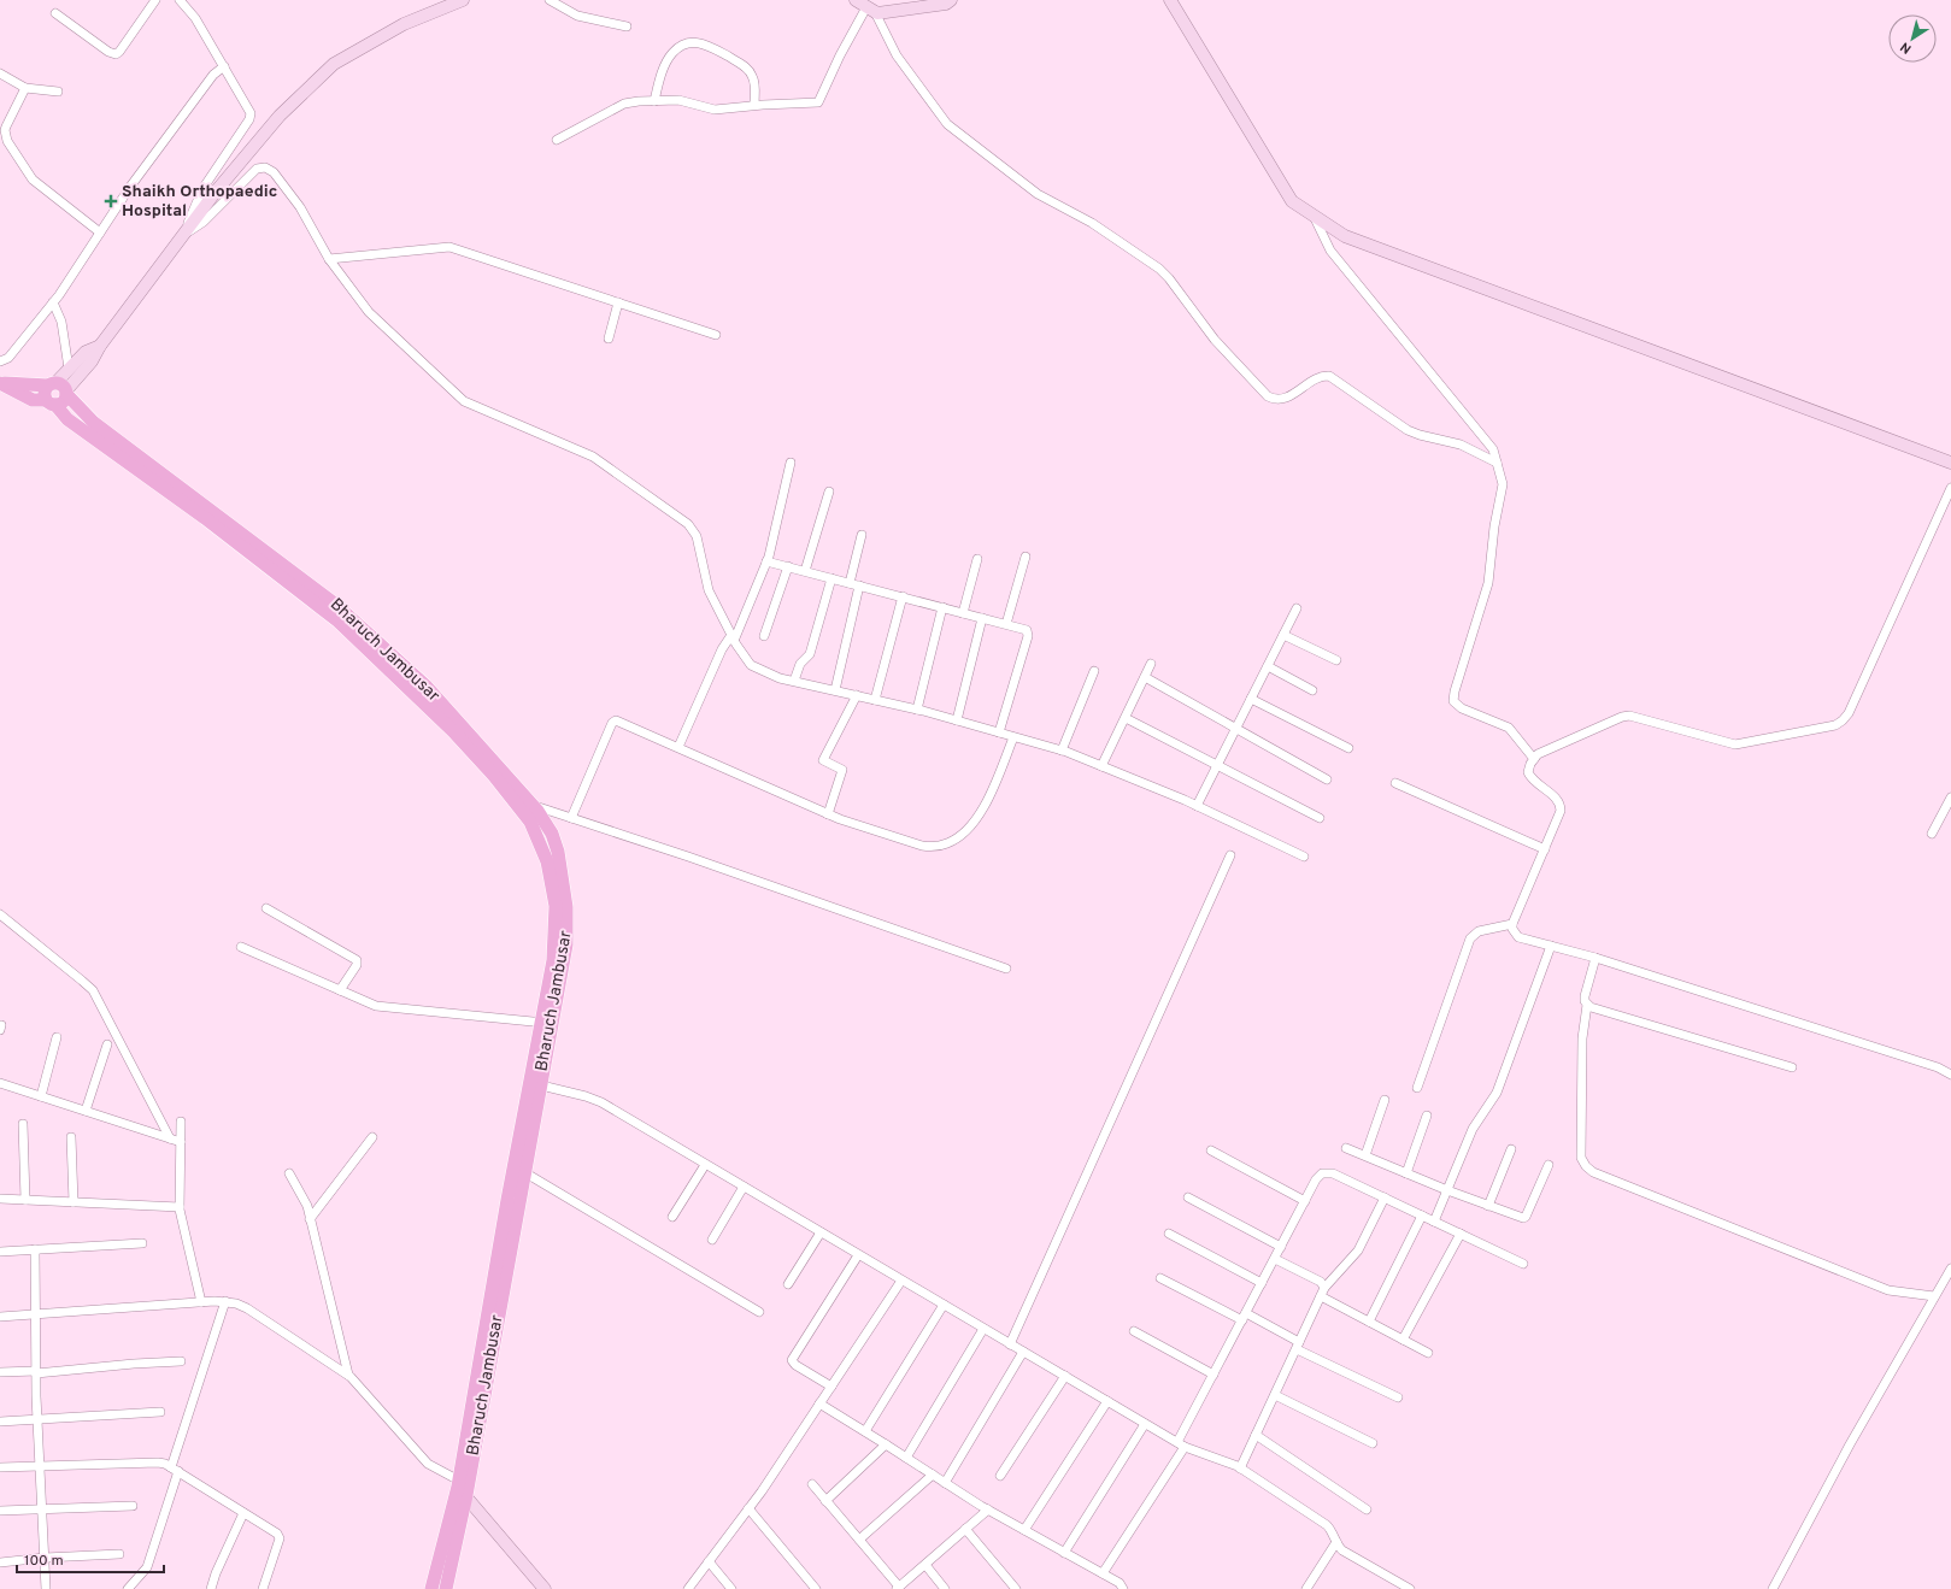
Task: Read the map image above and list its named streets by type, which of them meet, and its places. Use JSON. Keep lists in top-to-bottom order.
{
  "streets": {
    "main road": ["Bharuch Jambusar"]
  },
  "places": {
    "health": ["Shaikh Orthopaedic Hospital"]
  },
  "scale_bar": "100 m",
  "north": "bottom left"
}
